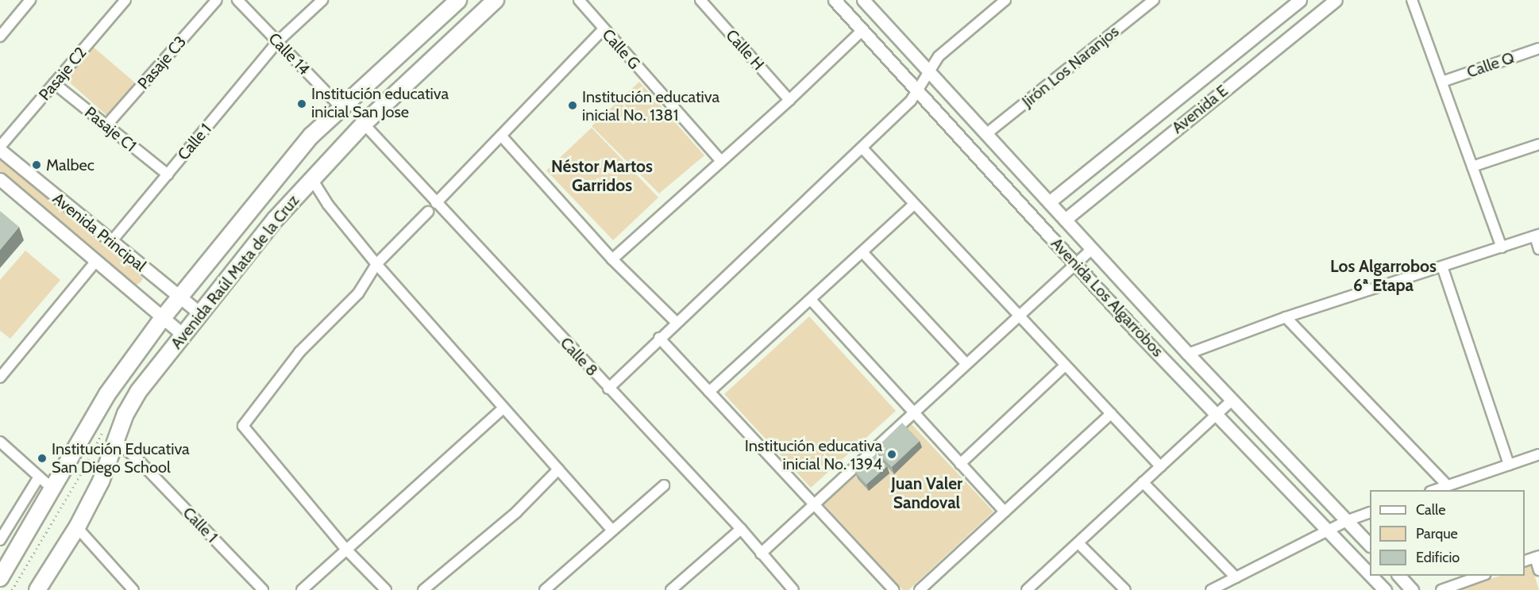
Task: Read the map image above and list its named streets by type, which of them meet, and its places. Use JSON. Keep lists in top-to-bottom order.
{
  "streets": {
    "main road": ["Avenida Raúl Mata de la Cruz"],
    "street": [
      "Calle G",
      "Calle H",
      "Calle 14",
      "Pasaje C3",
      "Calle Q",
      "Jirón Los Naranjos",
      "Pasaje C2",
      "Avenida E",
      "Pasaje C1",
      "Calle 1",
      "Avenida Principal",
      "Avenida Los Algarrobos",
      "Calle 8"
    ]
  },
  "crossings": [
    ["Calle 14", "Calle 1"],
    ["Calle 14", "Avenida Raúl Mata de la Cruz"],
    ["Pasaje C3", "Pasaje C1"],
    ["Jirón Los Naranjos", "Avenida Los Algarrobos"],
    ["Pasaje C2", "Pasaje C1"],
    ["Pasaje C2", "Avenida Principal"],
    ["Avenida E", "Avenida Los Algarrobos"],
    ["Pasaje C1", "Calle 1"],
    ["Calle 1", "Avenida Principal"],
    ["Calle 1", "Avenida Raúl Mata de la Cruz"],
    ["Avenida Principal", "Avenida Raúl Mata de la Cruz"],
    ["Avenida Raúl Mata de la Cruz", "Calle 8"]
  ],
  "districts": ["Néstor Martos Garridos", "Los Algarrobos 6ª Etapa", "Juan Valer Sandoval"],
  "places": [
    "Institución educativa inicial San Jose",
    "Institución educativa inicial No. 1381",
    "Malbec",
    "Institución educativa inicial No. 1394",
    "Institución Educativa San Diego School"
  ],
  "legend": ["Calle", "Parque", "Edificio"]
}
